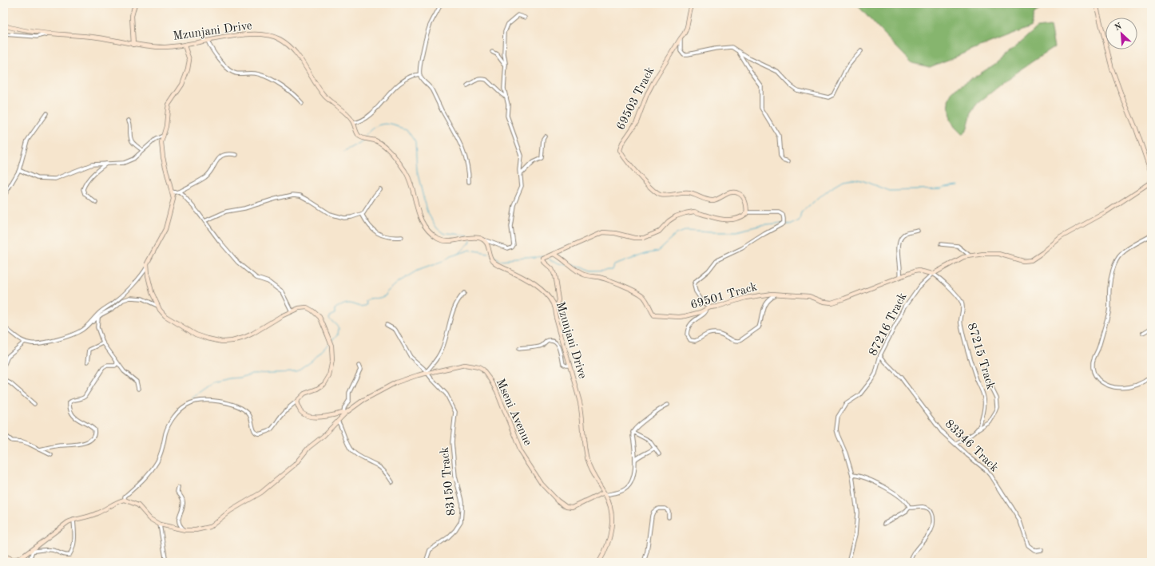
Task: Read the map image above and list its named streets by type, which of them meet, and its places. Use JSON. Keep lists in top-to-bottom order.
{
  "streets": {
    "street": [
      "Mzunjani Drive",
      "69503 Track",
      "69501 Track",
      "87216 Track",
      "87215 Track",
      "Mseni Avenue",
      "83346 Track",
      "83150 Track"
    ]
  },
  "crossings": [
    ["Mzunjani Drive", "Mseni Avenue"],
    ["69501 Track", "87216 Track"],
    ["69501 Track", "87215 Track"],
    ["87216 Track", "87215 Track"],
    ["87216 Track", "83346 Track"],
    ["Mseni Avenue", "83150 Track"]
  ],
  "north": "top left"
}
